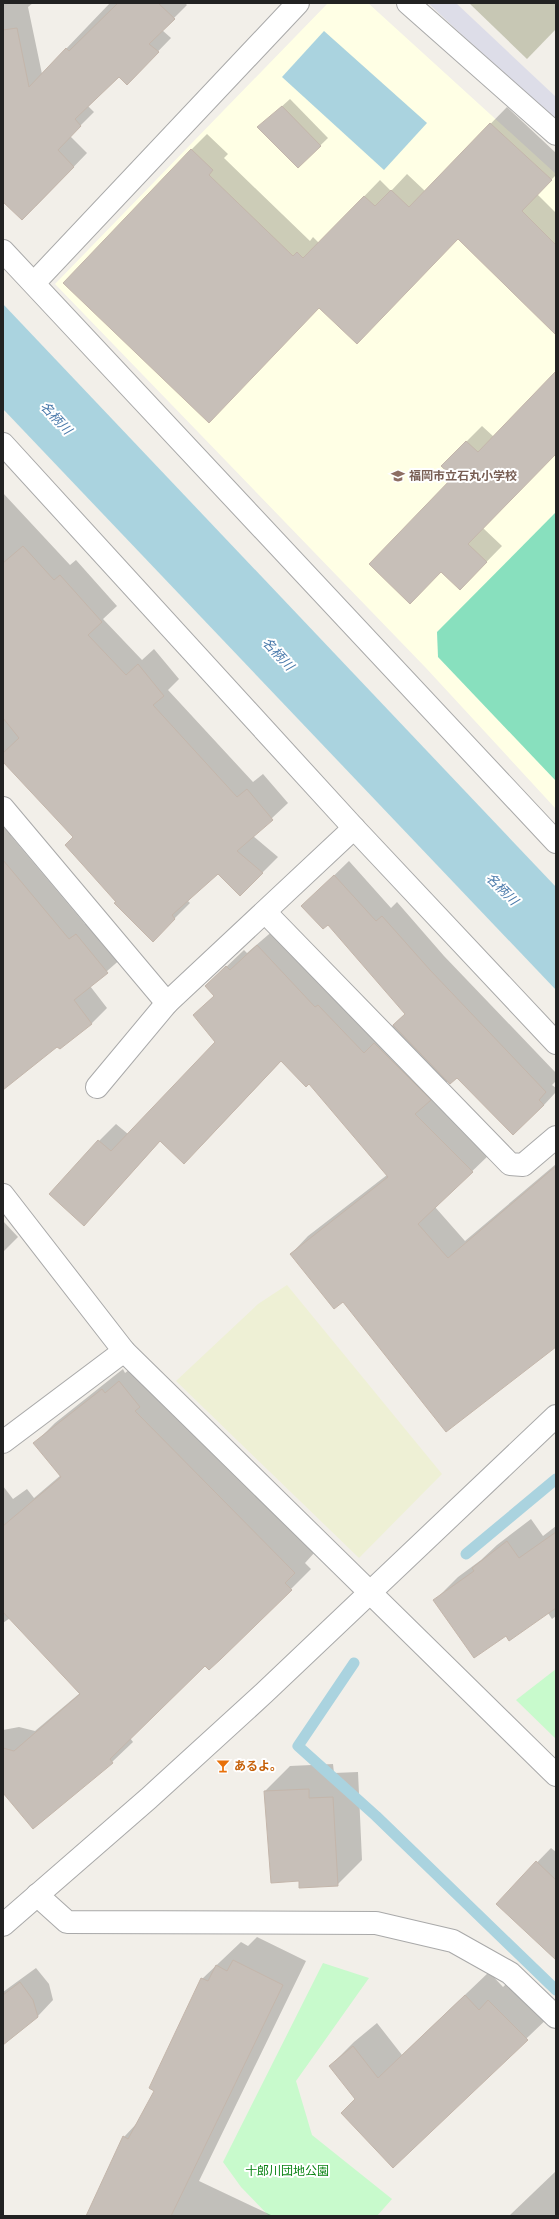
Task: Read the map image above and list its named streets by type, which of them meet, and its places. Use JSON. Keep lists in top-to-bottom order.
{
  "water": ["名柄川"],
  "parks": ["十郎川団地公園"],
  "places": {
    "school or university": ["福岡市立石丸小学校"],
    "bar": ["あるよ。"]
  }
}
